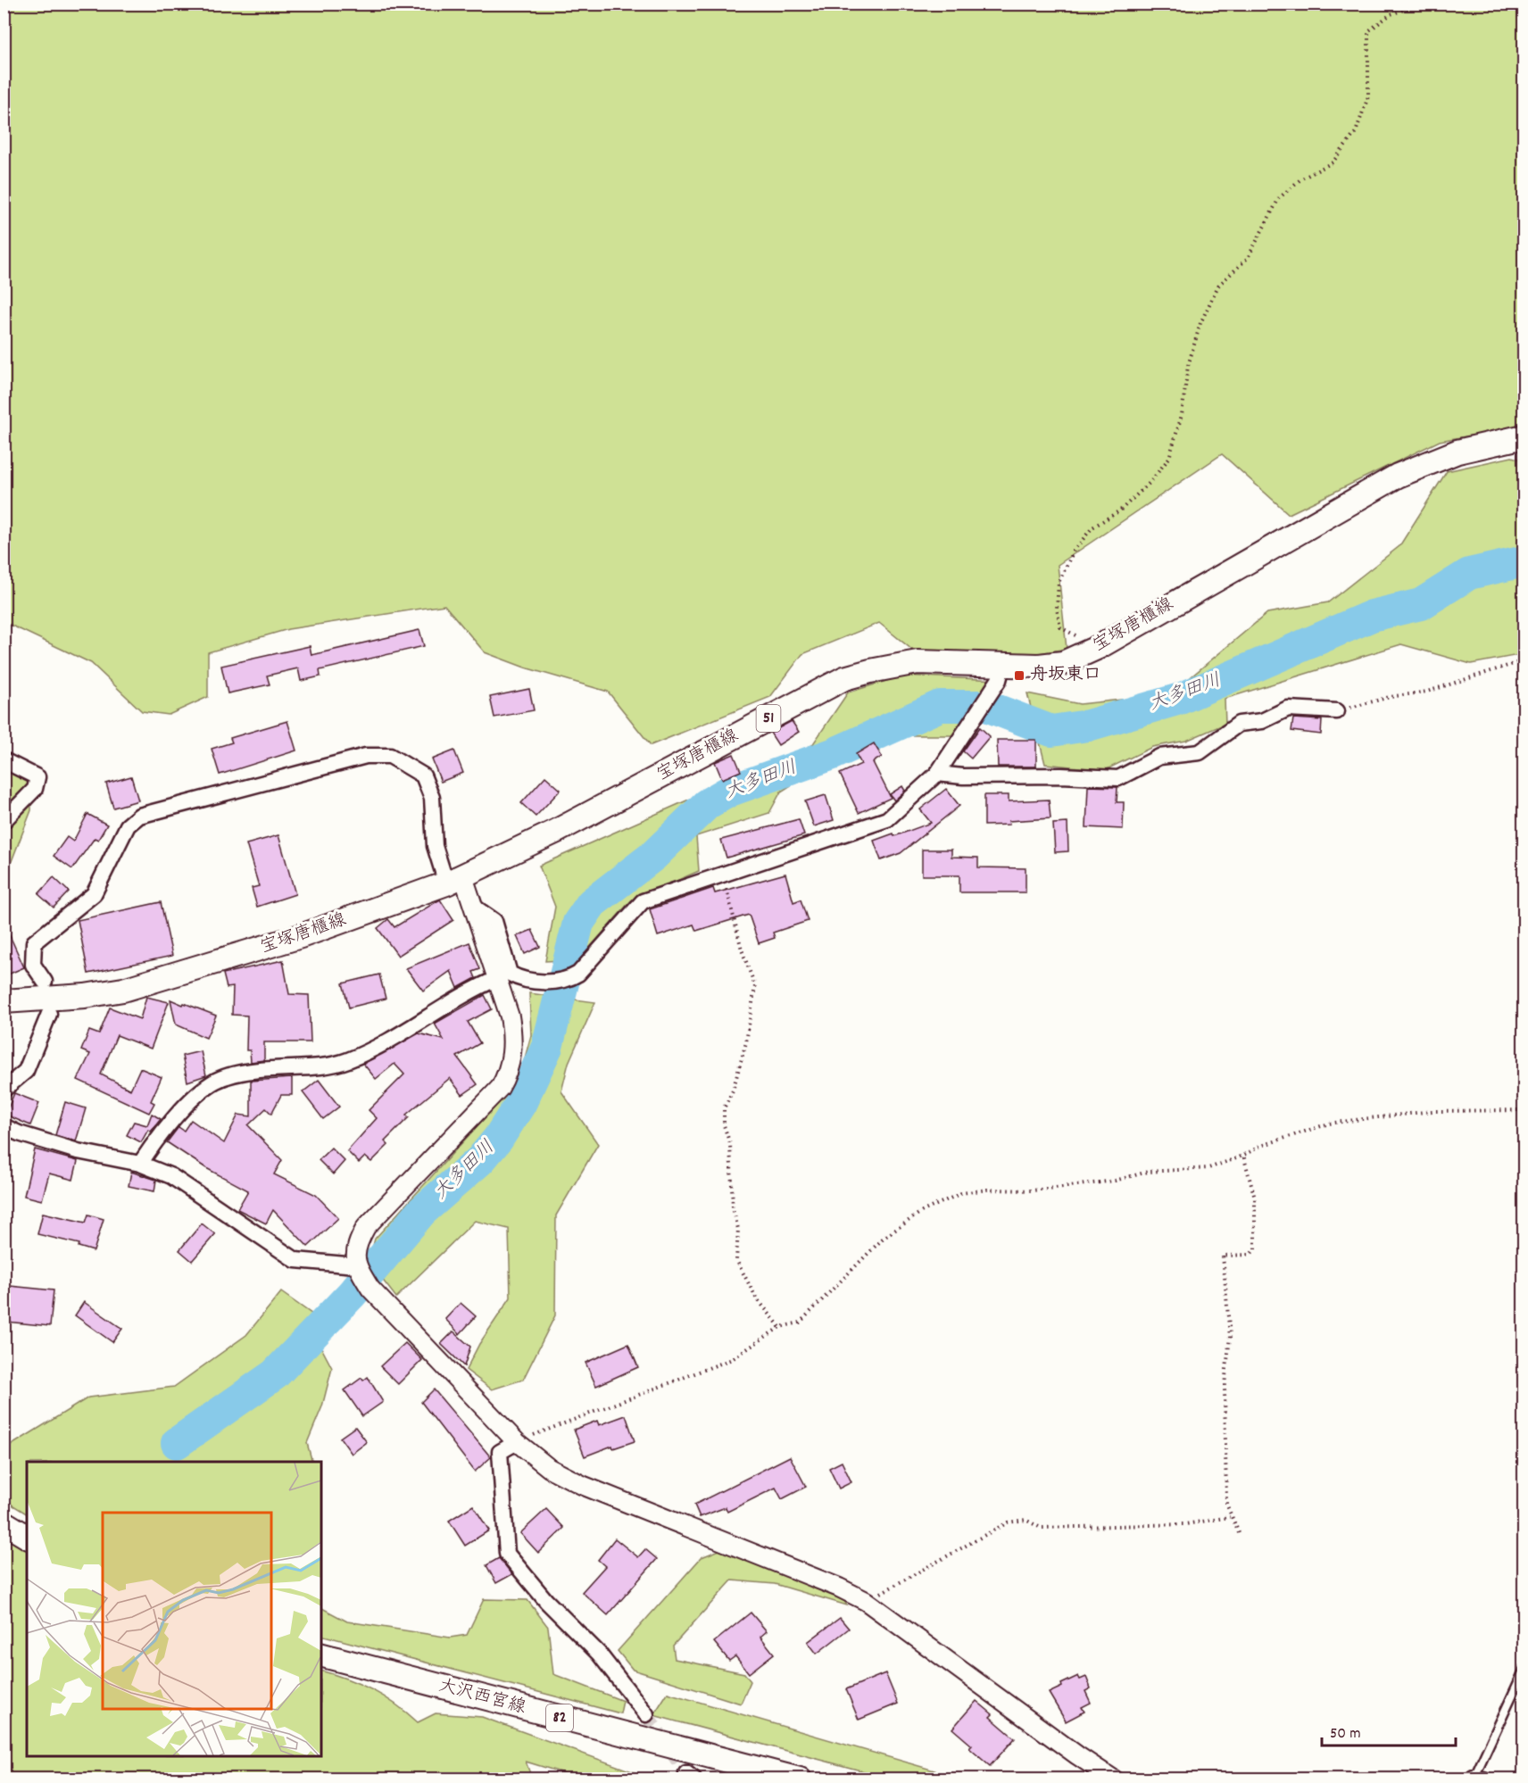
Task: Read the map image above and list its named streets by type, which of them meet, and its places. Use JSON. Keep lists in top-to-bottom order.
{
  "streets": {
    "main road": [
      "宝塚唐櫃線",
      "51",
      "大沢西宮線",
      "82"
    ]
  },
  "water": ["大多田川"],
  "places": {
    "transit": ["舟坂東口"]
  },
  "scale_bar": "50 m"
}
